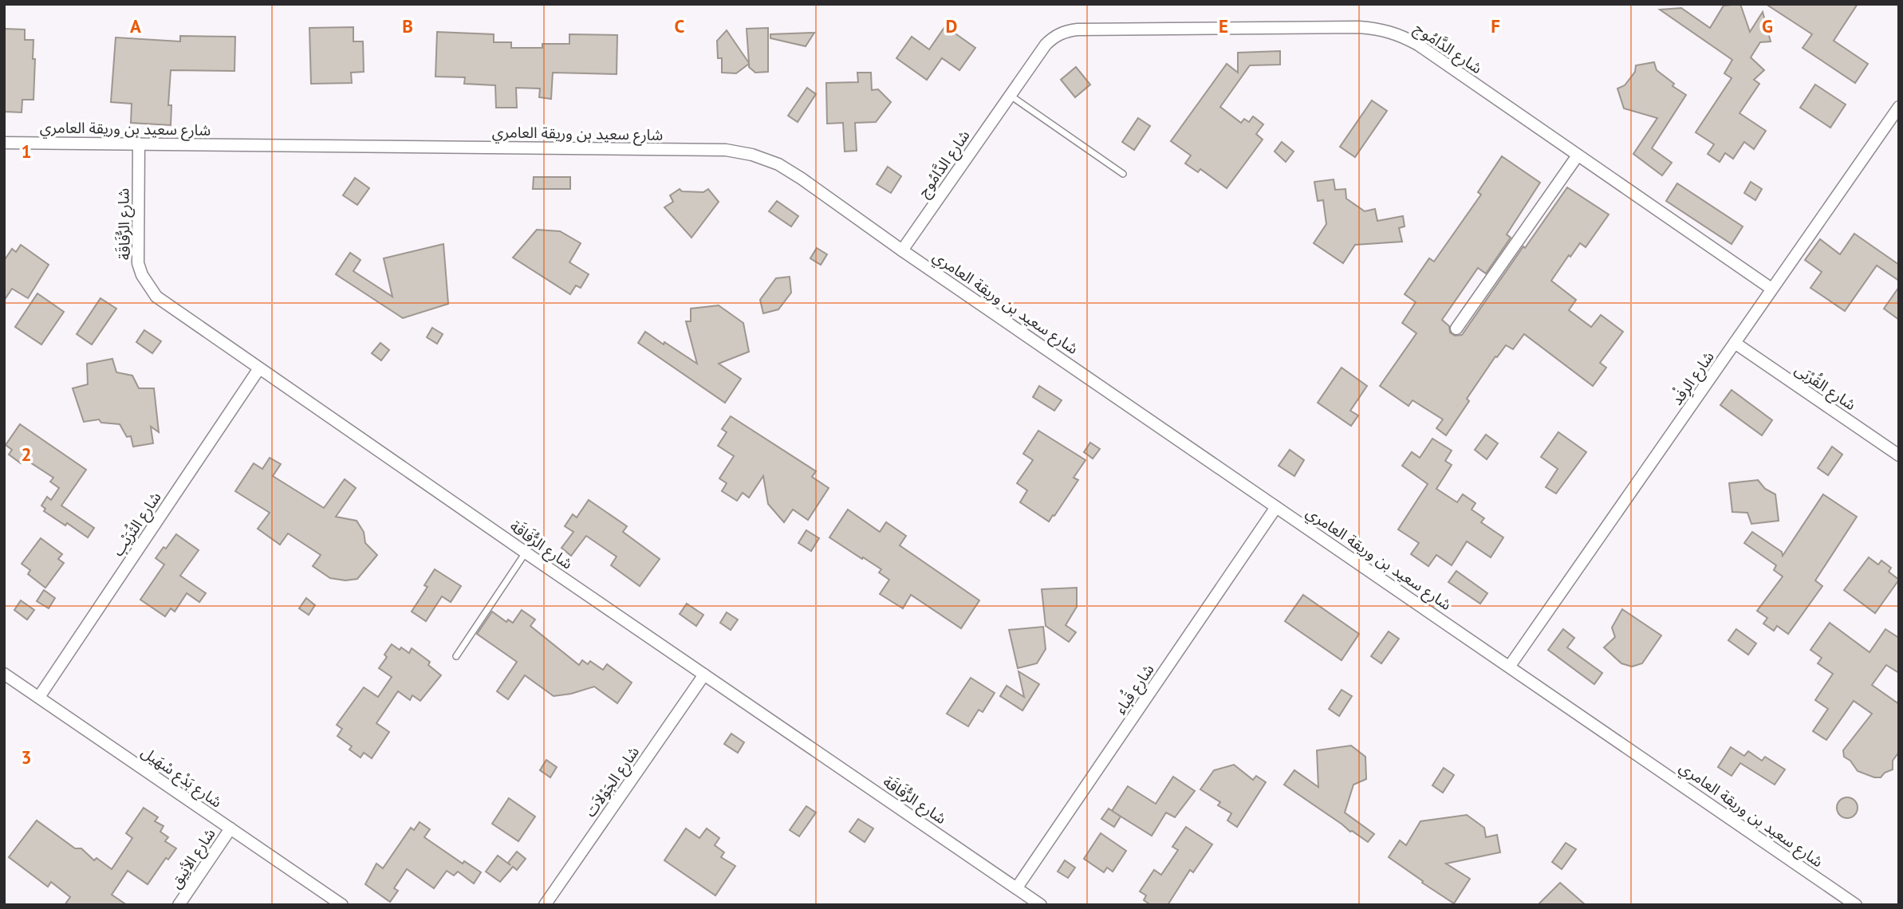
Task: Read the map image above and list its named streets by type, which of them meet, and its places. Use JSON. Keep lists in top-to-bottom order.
{
  "streets": {
    "street": [
      "شارع الدَّامُوج",
      "شارع سعيد بن وريقة العامري",
      "شارع الرُّفَاقَة",
      "شارع الرِفْد",
      "شارع القُرْبَى",
      "شارع الثُرَيْب",
      "شارع قُباء",
      "شارع بَدْع سْهَيل",
      "شارع الجَوْلاَت",
      "شارع الأنِيق"
    ]
  },
  "crossings": [
    ["شارع الدَّامُوج", "شارع سعيد بن وريقة العامري"],
    ["شارع الدَّامُوج", "شارع الرِفْد"],
    ["شارع سعيد بن وريقة العامري", "شارع الرُّفَاقَة"],
    ["شارع سعيد بن وريقة العامري", "شارع الرِفْد"],
    ["شارع سعيد بن وريقة العامري", "شارع قُباء"],
    ["شارع الرُّفَاقَة", "شارع الثُرَيْب"],
    ["شارع الرُّفَاقَة", "شارع قُباء"],
    ["شارع الرُّفَاقَة", "شارع الجَوْلاَت"],
    ["شارع الرِفْد", "شارع القُرْبَى"],
    ["شارع الثُرَيْب", "شارع بَدْع سْهَيل"],
    ["شارع بَدْع سْهَيل", "شارع الأنِيق"]
  ],
  "grid": {
    "columns": [
      "A",
      "B",
      "C",
      "D",
      "E",
      "F",
      "G"
    ],
    "rows": ["1", "2", "3"]
  }
}
